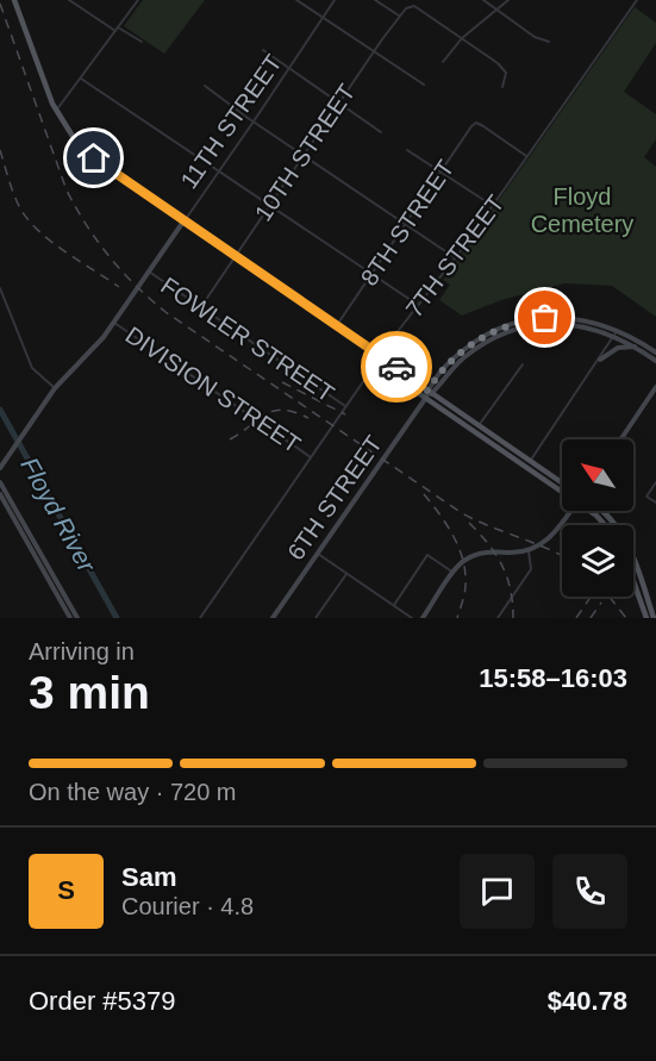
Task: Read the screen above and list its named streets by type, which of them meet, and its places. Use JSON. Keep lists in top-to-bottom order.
{
  "streets": {
    "main road": ["11TH STREET", "6TH STREET"],
    "street": [
      "10TH STREET",
      "8TH STREET",
      "7TH STREET",
      "FOWLER STREET",
      "DIVISION STREET"
    ]
  },
  "crossings": [
    ["11TH STREET", "FOWLER STREET"],
    ["11TH STREET", "DIVISION STREET"],
    ["10TH STREET", "FOWLER STREET"],
    ["8TH STREET", "7TH STREET"],
    ["7TH STREET", "FOWLER STREET"],
    ["7TH STREET", "DIVISION STREET"]
  ],
  "water": ["Floyd River"],
  "parks": ["Floyd Cemetery"],
  "north": "top left",
  "page": {
    "heading": ["3 min", "Arriving in", "15:58–16:03"],
    "panel": [
      "Sam",
      "Courier · 4.8",
      "Order #5379",
      "$40.78"
    ],
    "bar": "On the way · 720 m",
    "round": "S"
  }
}
